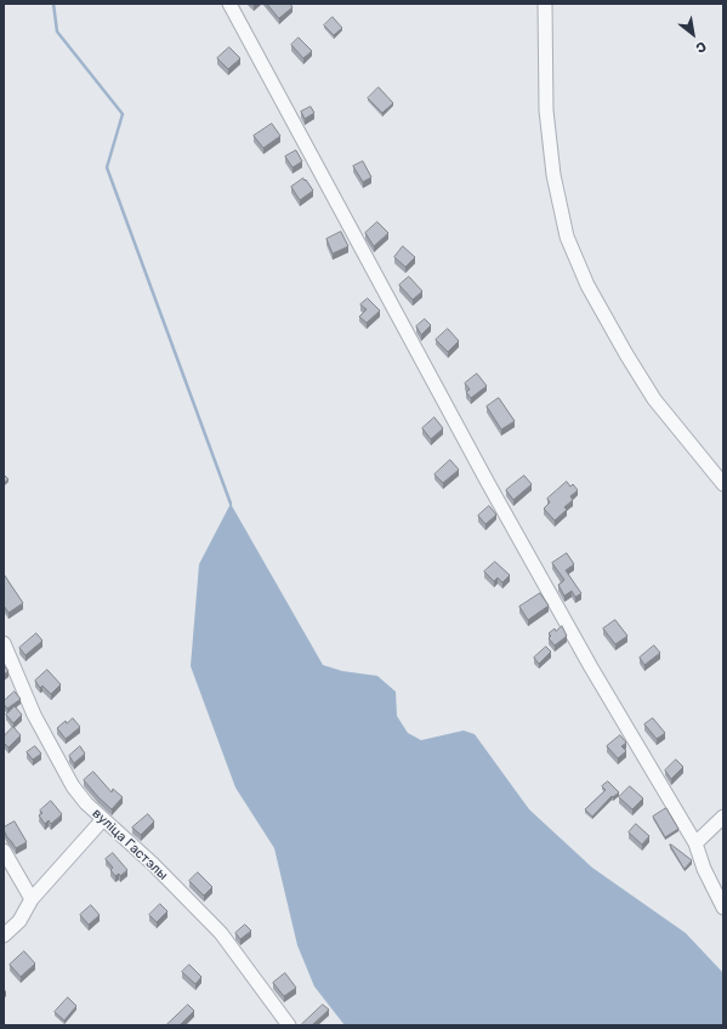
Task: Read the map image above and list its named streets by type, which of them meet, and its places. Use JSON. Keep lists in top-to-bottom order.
{
  "streets": {
    "street": ["вуліца Гастэлы"]
  },
  "north": "bottom right"
}
